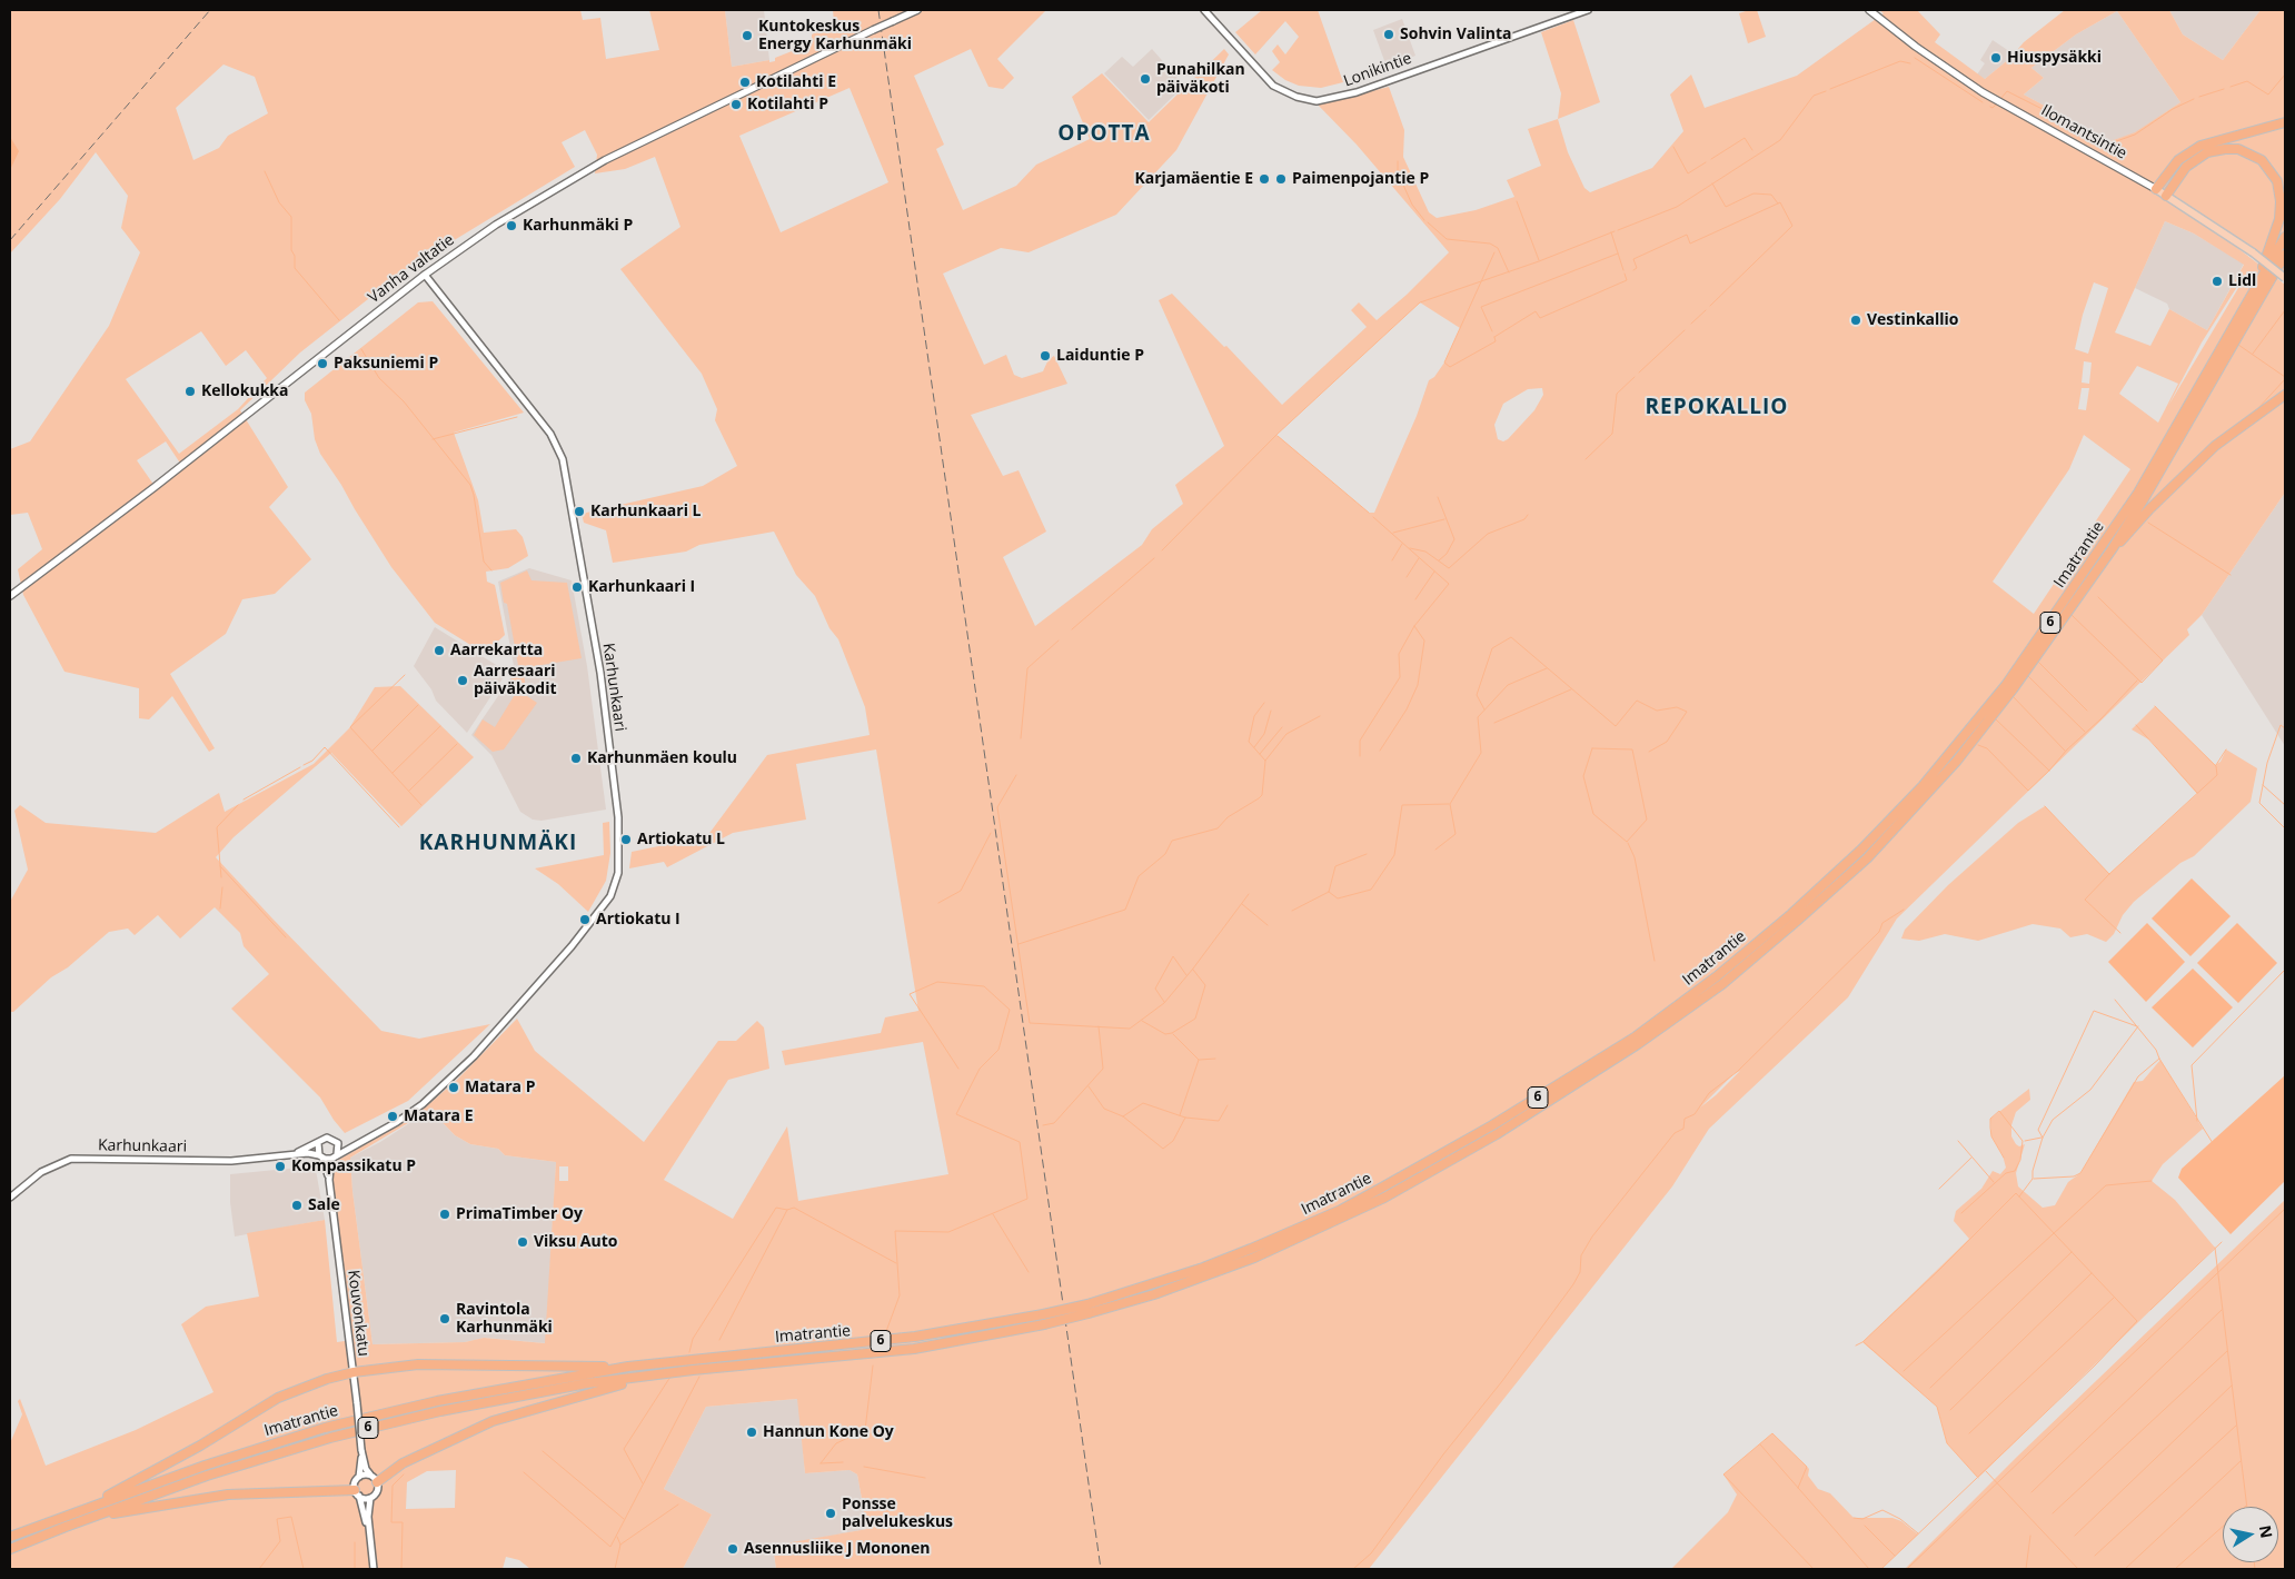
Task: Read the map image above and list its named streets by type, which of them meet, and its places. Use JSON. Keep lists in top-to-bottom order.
{
  "streets": {
    "highway": ["Imatrantie", "6"],
    "main road": ["Ilomantsintie", "Vanha valtatie"],
    "street": ["Lonikintie", "Karhunkaari", "Kouvonkatu"]
  },
  "crossings": [
    ["Vanha valtatie", "Karhunkaari"],
    ["Karhunkaari", "Kouvonkatu"]
  ],
  "districts": ["OPOTTA", "REPOKALLIO", "KARHUNMÄKI"],
  "places": [
    "Sohvin Valinta",
    "Kuntokeskus Energy Karhunmäki",
    "Hiuspysäkki",
    "Punahilkan päiväkoti",
    "Kotilahti E",
    "Kotilahti P",
    "Karjamäentie E",
    "Paimenpojantie P",
    "Karhunmäki P",
    "Lidl",
    "Vestinkallio",
    "Laiduntie P",
    "Paksuniemi P",
    "Kellokukka",
    "Karhunkaari L",
    "Karhunkaari I",
    "Aarrekartta",
    "Aarresaari päiväkodit",
    "Karhunmäen koulu",
    "Artiokatu L",
    "Artiokatu I",
    "Matara P",
    "Matara E",
    "Kompassikatu P",
    "Sale",
    "PrimaTimber Oy",
    "Viksu Auto",
    "Ravintola Karhunmäki",
    "Hannun Kone Oy",
    "Ponsse palvelukeskus",
    "Asennusliike J Mononen"
  ],
  "north": "right"
}
